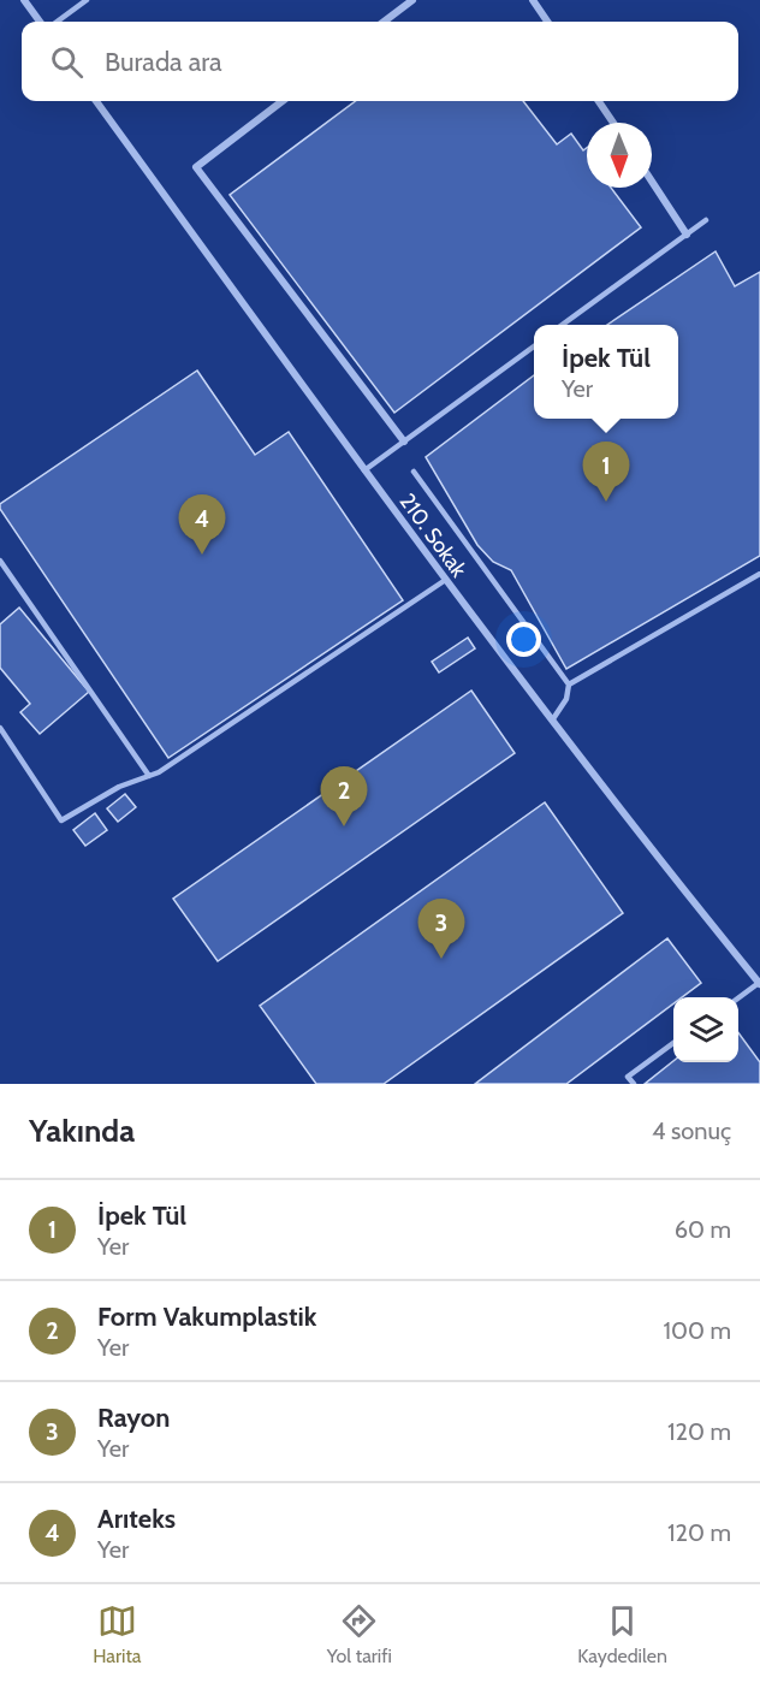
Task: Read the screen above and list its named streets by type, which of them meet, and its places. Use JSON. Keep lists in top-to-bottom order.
{
  "streets": {
    "street": ["210. Sokak"]
  },
  "north": "bottom",
  "page": {
    "search": "Burada ara",
    "popup": ["İpek Tül", "Yer"],
    "pins": [
      "1",
      "4",
      "2",
      "3"
    ],
    "heading": ["Yakında", "4 sonuç"],
    "list": [
      {
        "mark": "1",
        "name": "İpek Tül",
        "note": "Yer",
        "value": "60 m"
      },
      {
        "mark": "2",
        "name": "Form Vakumplastik",
        "note": "Yer",
        "value": "100 m"
      },
      {
        "mark": "3",
        "name": "Rayon",
        "note": "Yer",
        "value": "120 m"
      },
      {
        "mark": "4",
        "name": "Arıteks",
        "note": "Yer",
        "value": "120 m"
      }
    ],
    "nav": ["Harita", "Yol tarifi", "Kaydedilen"]
  }
}
